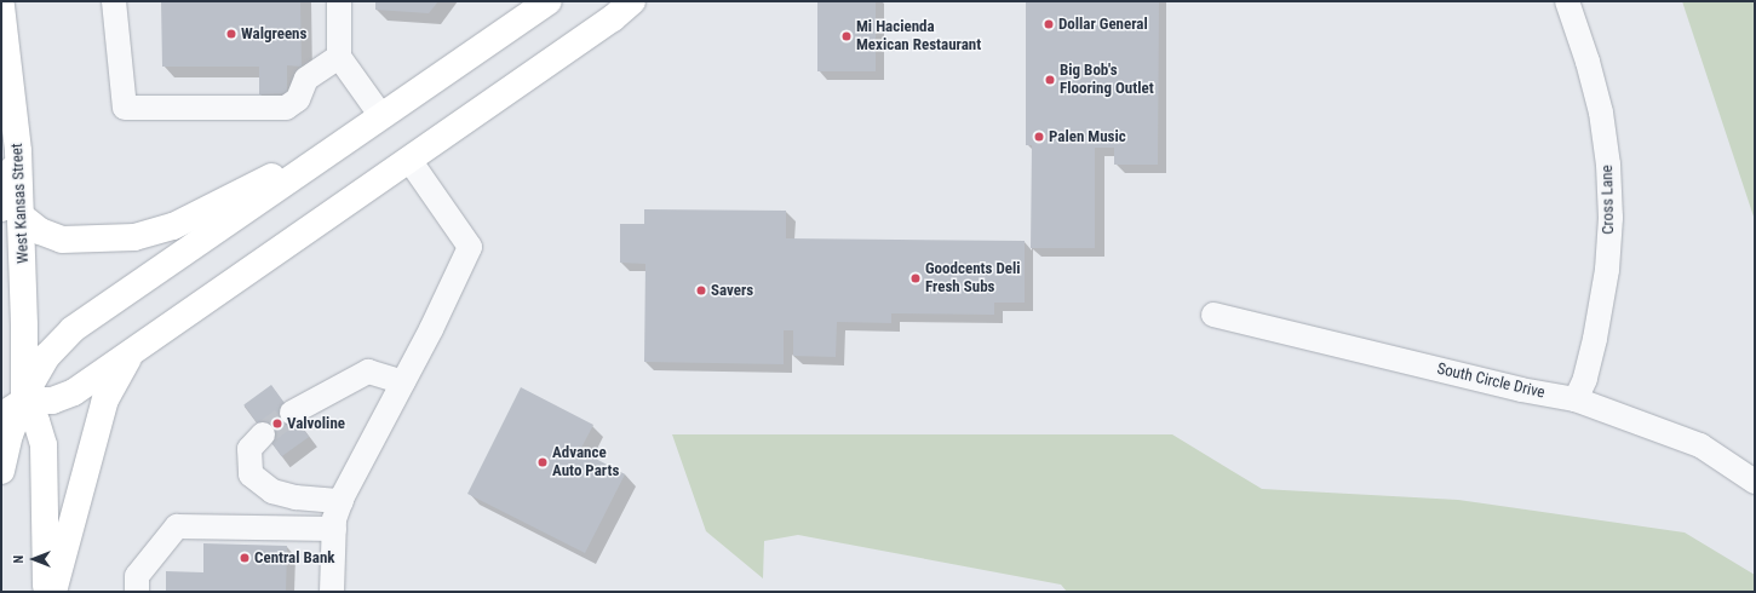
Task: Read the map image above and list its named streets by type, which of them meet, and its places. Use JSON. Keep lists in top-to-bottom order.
{
  "streets": {
    "main road": ["West Kansas Street"],
    "street": ["Cross Lane", "South Circle Drive"]
  },
  "crossings": [
    ["Cross Lane", "South Circle Drive"]
  ],
  "places": [
    "Dollar General",
    "Walgreens",
    "Mi Hacienda Mexican Restaurant",
    "Big Bob's Flooring Outlet",
    "Palen Music",
    "Goodcents Deli Fresh Subs",
    "Savers",
    "Valvoline",
    "Advance Auto Parts",
    "Central Bank"
  ],
  "north": "left"
}
